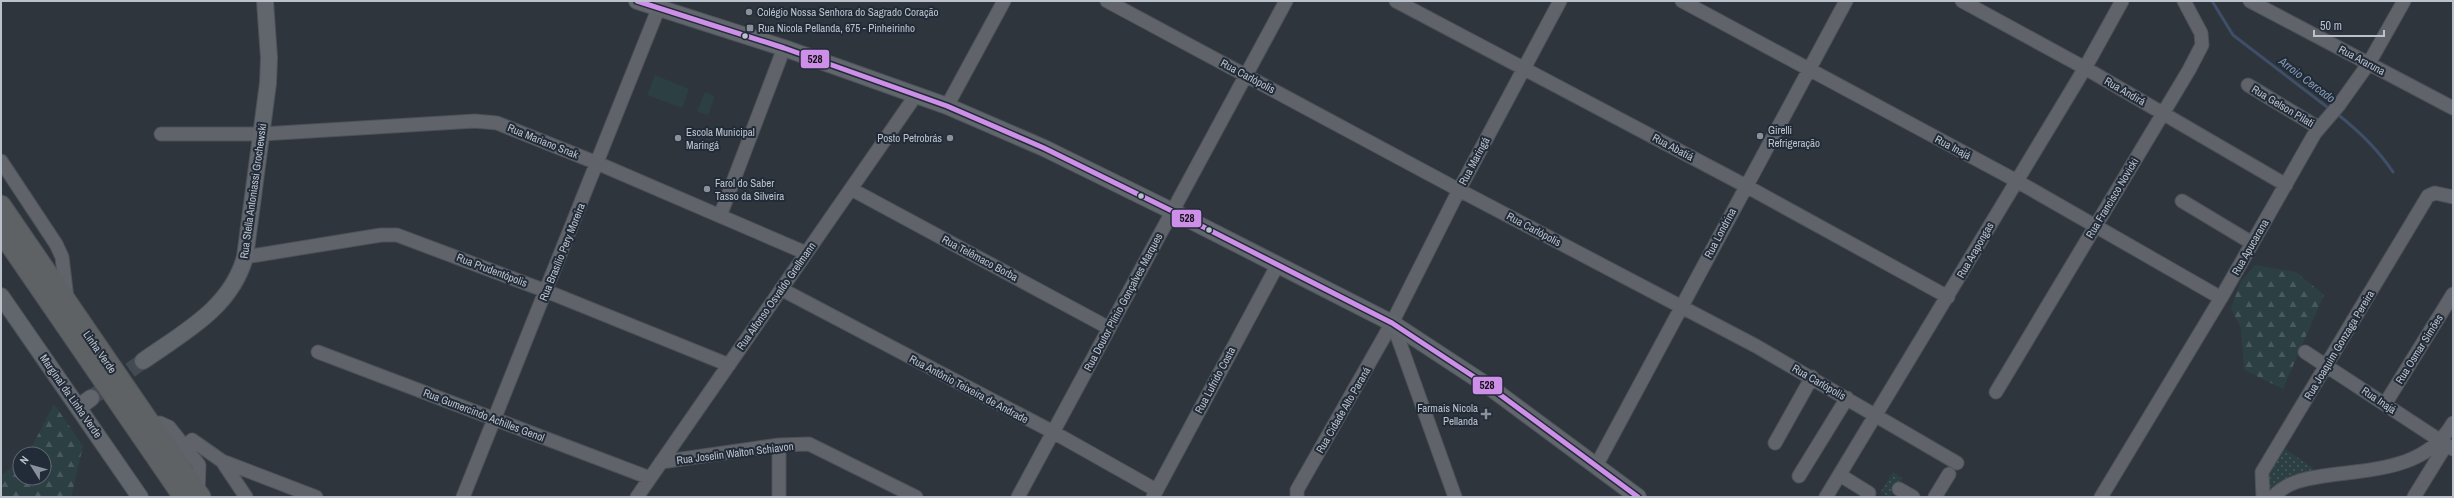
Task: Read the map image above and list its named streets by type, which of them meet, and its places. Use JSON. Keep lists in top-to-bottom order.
{
  "streets": {
    "highway": ["Linha Verde"],
    "main road": ["Rua Stella Antoniassi Grochewski", "Marginal da Linha Verde"],
    "street": [
      "Rua Araruna",
      "Rua Carlópolis",
      "Rua Andirá",
      "Rua Gelson Pilati",
      "Rua Mariano Snak",
      "Rua Abatiá",
      "Rua Inajá",
      "Rua Maringá",
      "Rua Francisco Novicki",
      "Rua Londrina",
      "Rua Apucarana",
      "Rua Arapongas",
      "Rua Brasílio Pery Moreira",
      "Rua Telêmaco Borba",
      "Rua Prudentópolis",
      "Rua Alfonso Osvaldo Grellmann",
      "Rua Doutor Plínio Gonçalves Marques",
      "Rua Joaquim Gonzaga Pereira",
      "Rua Osmar Simões",
      "Rua Lufrido Costa",
      "Rua Antônio Teixeira de Andrade",
      "Rua Cidade Alto Paraná",
      "Rua Gumercindo Achilles Genol",
      "Rua Joselin Walton Schiavon"
    ]
  },
  "crossings": [
    ["Rua Araruna", "Rua Apucarana"],
    ["Rua Carlópolis", "Rua Maringá"],
    ["Rua Carlópolis", "Rua Londrina"],
    ["Rua Carlópolis", "Rua Arapongas"],
    ["Rua Carlópolis", "Rua Doutor Plínio Gonçalves Marques"],
    ["Rua Andirá", "Rua Francisco Novicki"],
    ["Rua Andirá", "Rua Apucarana"],
    ["Rua Andirá", "Rua Arapongas"],
    ["Rua Gelson Pilati", "Rua Apucarana"],
    ["Rua Mariano Snak", "Rua Stella Antoniassi Grochewski"],
    ["Rua Mariano Snak", "Rua Brasílio Pery Moreira"],
    ["Rua Mariano Snak", "Rua Alfonso Osvaldo Grellmann"],
    ["Rua Abatiá", "Rua Maringá"],
    ["Rua Abatiá", "Rua Londrina"],
    ["Rua Abatiá", "Rua Arapongas"],
    ["Rua Inajá", "Rua Francisco Novicki"],
    ["Rua Inajá", "Rua Londrina"],
    ["Rua Inajá", "Rua Apucarana"],
    ["Rua Inajá", "Rua Arapongas"],
    ["Rua Inajá", "Rua Joaquim Gonzaga Pereira"],
    ["Rua Inajá", "Rua Osmar Simões"],
    ["Rua Maringá", "Rua Cidade Alto Paraná"],
    ["Rua Stella Antoniassi Grochewski", "Rua Prudentópolis"],
    ["Rua Brasílio Pery Moreira", "Rua Prudentópolis"],
    ["Rua Brasílio Pery Moreira", "Rua Gumercindo Achilles Genol"],
    ["Rua Telêmaco Borba", "Rua Alfonso Osvaldo Grellmann"],
    ["Rua Telêmaco Borba", "Rua Doutor Plínio Gonçalves Marques"],
    ["Rua Prudentópolis", "Rua Alfonso Osvaldo Grellmann"],
    ["Rua Alfonso Osvaldo Grellmann", "Rua Antônio Teixeira de Andrade"],
    ["Rua Alfonso Osvaldo Grellmann", "Rua Gumercindo Achilles Genol"],
    ["Rua Alfonso Osvaldo Grellmann", "Rua Joselin Walton Schiavon"],
    ["Rua Doutor Plínio Gonçalves Marques", "Rua Antônio Teixeira de Andrade"],
    ["Rua Lufrido Costa", "Rua Antônio Teixeira de Andrade"]
  ],
  "water": ["Arroio Cercado"],
  "places": {
    "other": [
      "Colégio Nossa Senhora do Sagrado Coração",
      "Girelli Refrigeração",
      "Escola Municipal Maringá",
      "Posto Petrobrás",
      "Farol do Saber Tasso da Silveira"
    ],
    "transit": ["Rua Nicola Pellanda, 675 - Pinheirinho"],
    "health": ["Farmais Nicola Pellanda"]
  },
  "lines": ["transit line 528"],
  "scale_bar": "50 m",
  "north": "top left"
}
